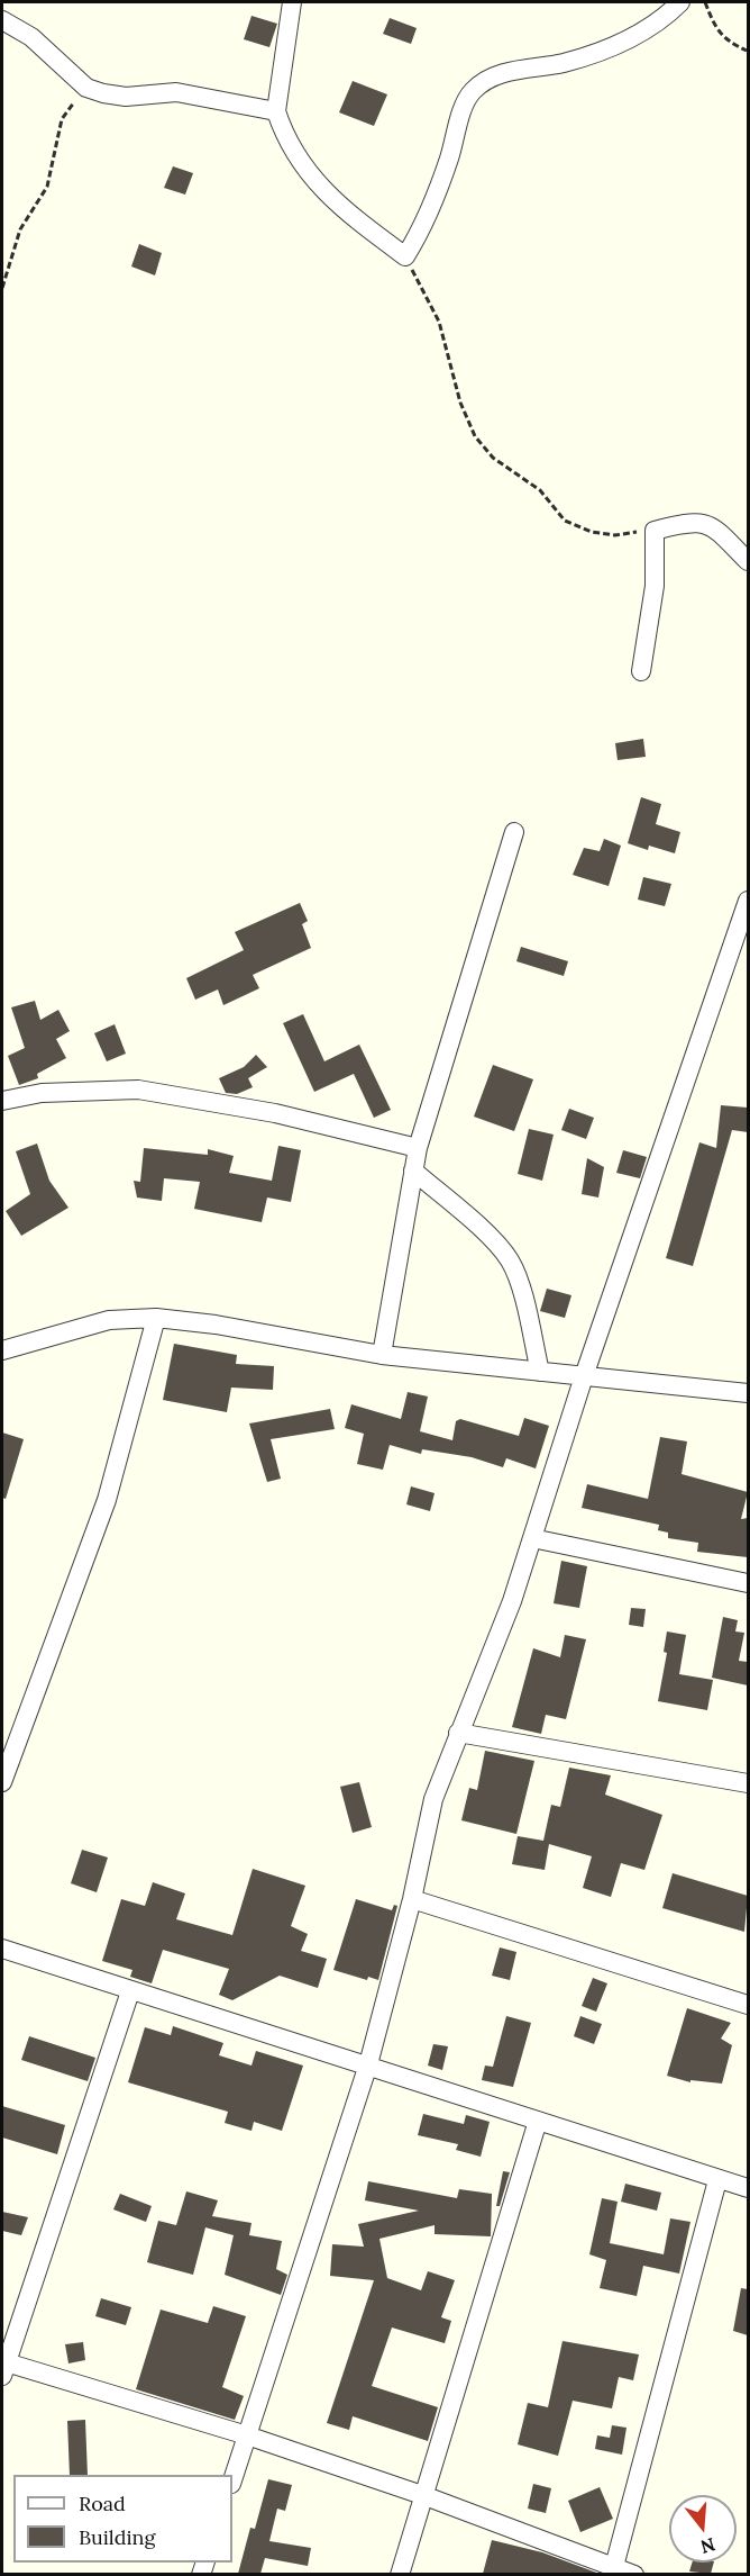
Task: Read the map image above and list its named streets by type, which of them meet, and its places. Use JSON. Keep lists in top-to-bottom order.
{
  "legend": ["Road", "Building"],
  "north": "bottom"
}
